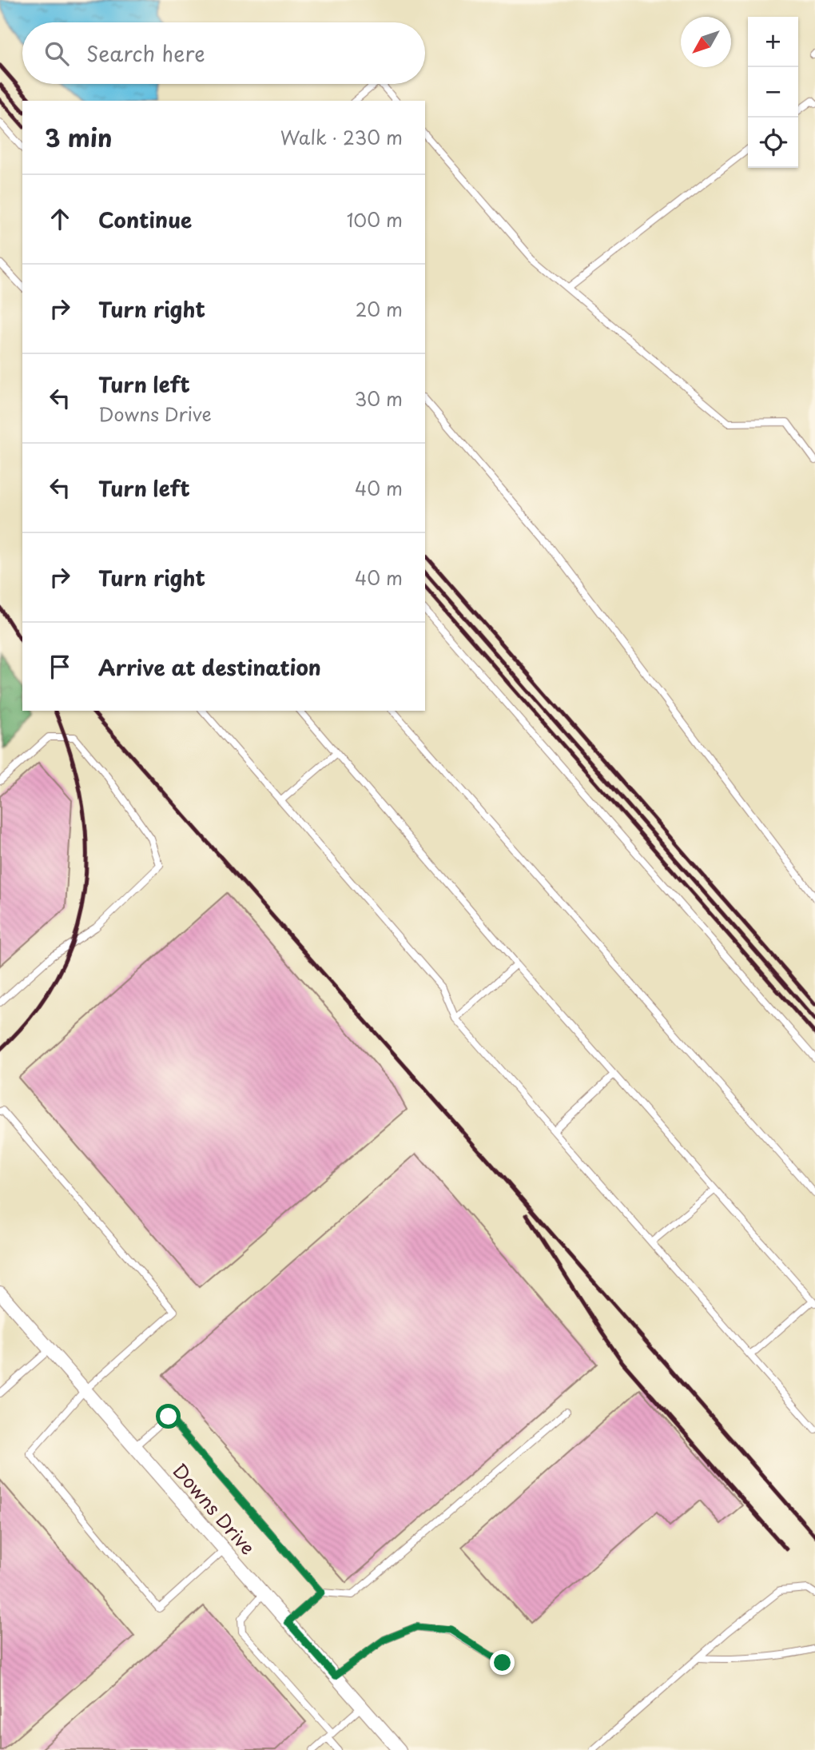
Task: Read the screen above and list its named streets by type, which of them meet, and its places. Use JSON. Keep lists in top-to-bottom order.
{
  "streets": {
    "street": ["Downs Drive"]
  },
  "north": "bottom left",
  "page": {
    "map_buttons": ["+", "−"],
    "search": "Search here",
    "heading": ["3 min", "Walk · 230 m"],
    "list": [
      ["Continue", "100 m"],
      ["Turn right", "20 m"],
      ["Turn left", "Downs Drive", "30 m"],
      ["Turn left", "40 m"],
      ["Turn right", "40 m"],
      "Arrive at destination"
    ]
  }
}
